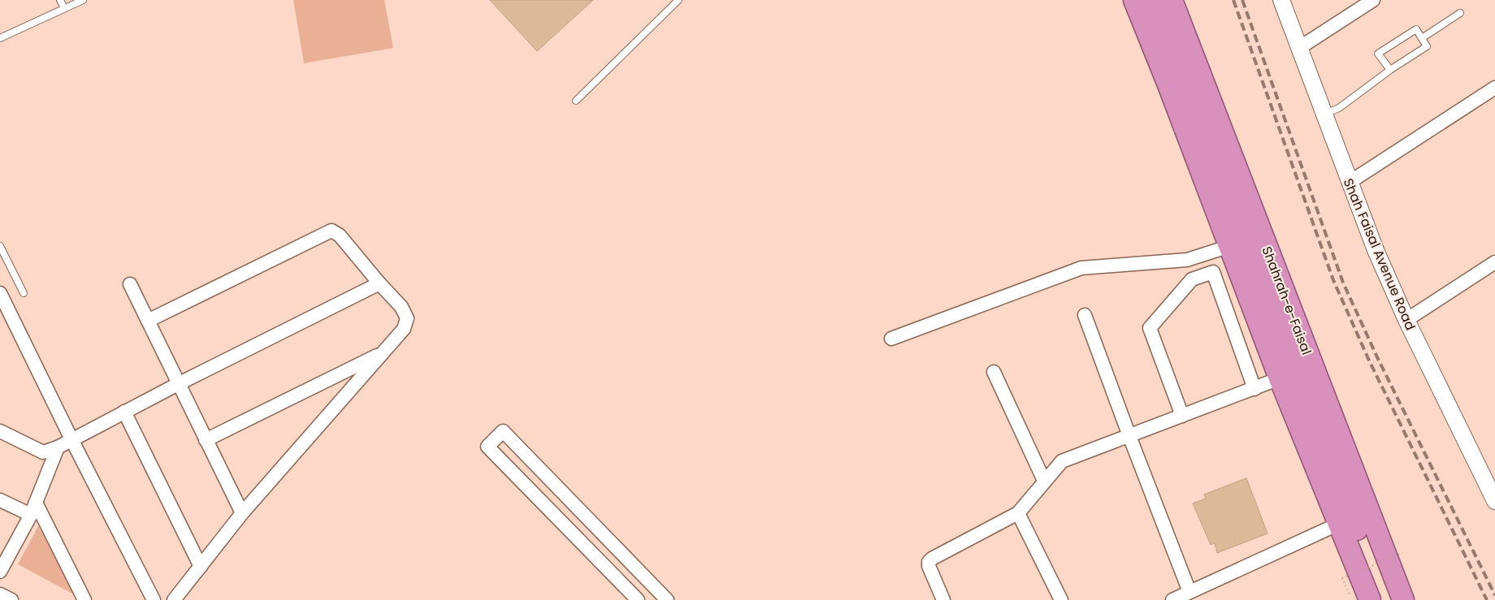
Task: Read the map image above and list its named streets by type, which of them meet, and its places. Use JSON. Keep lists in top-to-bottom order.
{
  "streets": {
    "highway": ["Shahrah-e-Faisal"],
    "street": ["Shah Faisal Avenue Road"]
  }
}
